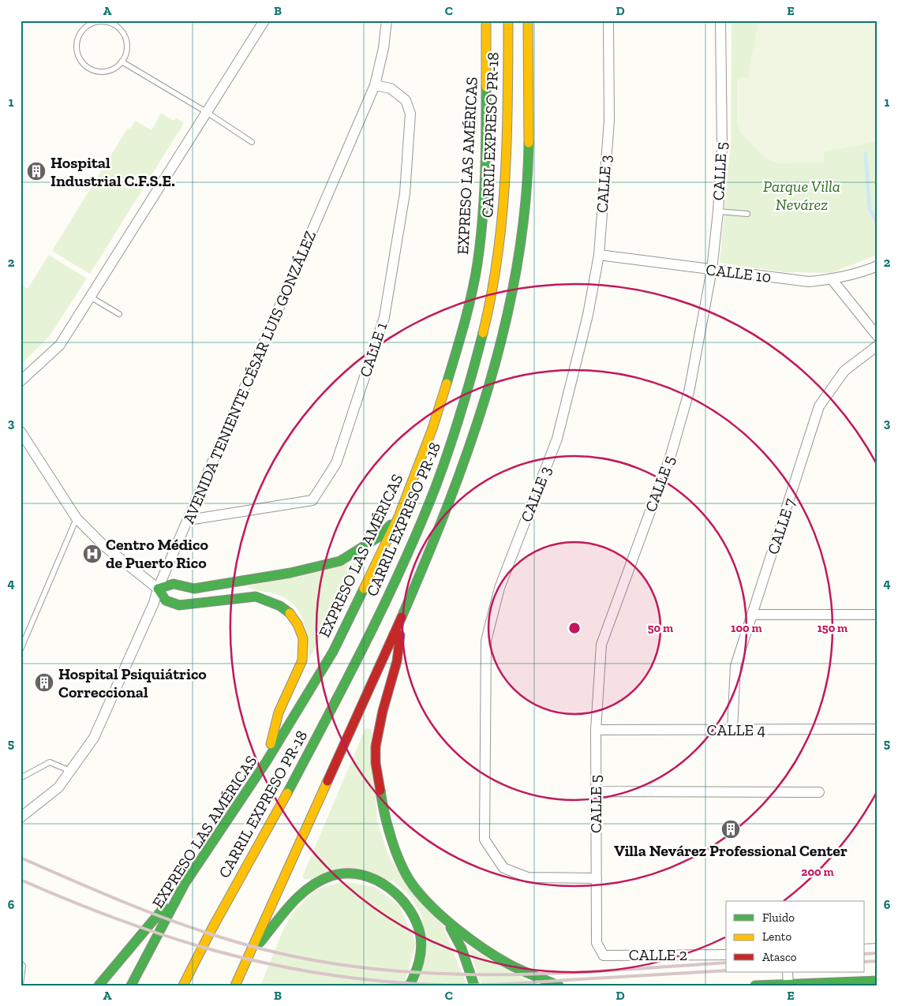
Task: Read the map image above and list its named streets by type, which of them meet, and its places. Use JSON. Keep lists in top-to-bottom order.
{
  "streets": {
    "main road": ["CARRIL EXPRESO PR-18", "EXPRESO LAS AMÉRICAS"],
    "street": [
      "CALLE 5",
      "CALLE 3",
      "CALLE 10",
      "CALLE 1",
      "AVENIDA TENIENTE CÉSAR LUIS GONZÁLEZ",
      "CALLE 7",
      "CALLE 4",
      "CALLE 2"
    ]
  },
  "crossings": [
    ["CALLE 5", "CALLE 3"],
    ["CALLE 5", "CALLE 10"],
    ["CALLE 5", "CALLE 4"],
    ["CALLE 5", "CALLE 2"],
    ["CALLE 3", "CALLE 10"],
    ["CALLE 1", "AVENIDA TENIENTE CÉSAR LUIS GONZÁLEZ"],
    ["CALLE 7", "CALLE 4"]
  ],
  "parks": ["Parque Villa Nevárez"],
  "places": {
    "building": ["Hospital Industrial C.F.S.E.", "Hospital Psiquiátrico Correccional", "Villa Nevárez Professional Center"],
    "hospital": ["Centro Médico de Puerto Rico"]
  },
  "legend": ["Fluido", "Lento", "Atasco"],
  "grid": {
    "columns": [
      "A",
      "B",
      "C",
      "D",
      "E"
    ],
    "rows": [
      "1",
      "2",
      "3",
      "4",
      "5",
      "6"
    ]
  },
  "rings": [
    "50 m",
    "100 m",
    "150 m",
    "200 m"
  ]
}
